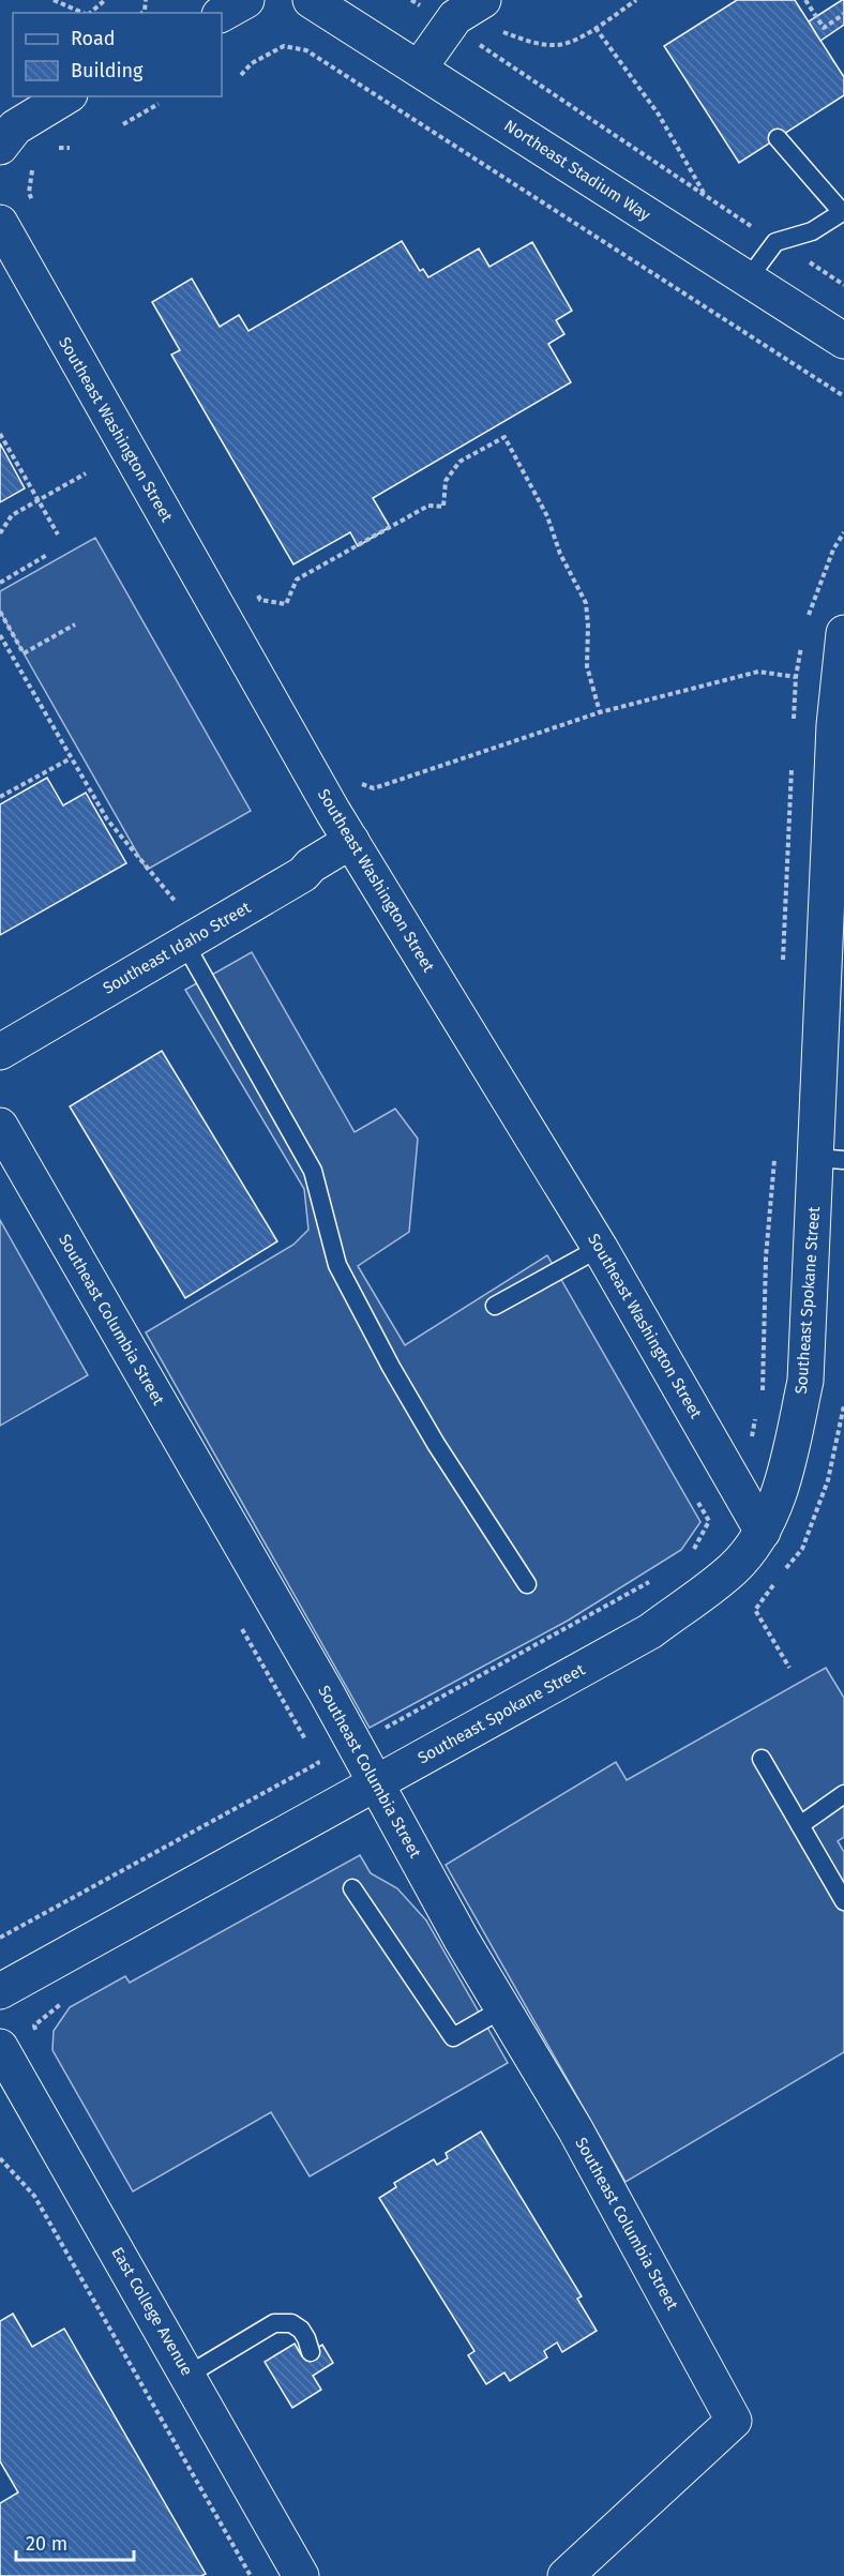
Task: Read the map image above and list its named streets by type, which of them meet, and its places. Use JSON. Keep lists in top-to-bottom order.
{
  "streets": {
    "street": [
      "Northeast Stadium Way",
      "Southeast Washington Street",
      "Southeast Idaho Street",
      "Southeast Spokane Street",
      "Southeast Columbia Street",
      "East College Avenue"
    ]
  },
  "crossings": [
    ["Southeast Washington Street", "Southeast Idaho Street"],
    ["Southeast Washington Street", "Southeast Spokane Street"],
    ["Southeast Spokane Street", "Southeast Columbia Street"]
  ],
  "legend": ["Road", "Building"],
  "scale_bar": "20 m"
}
